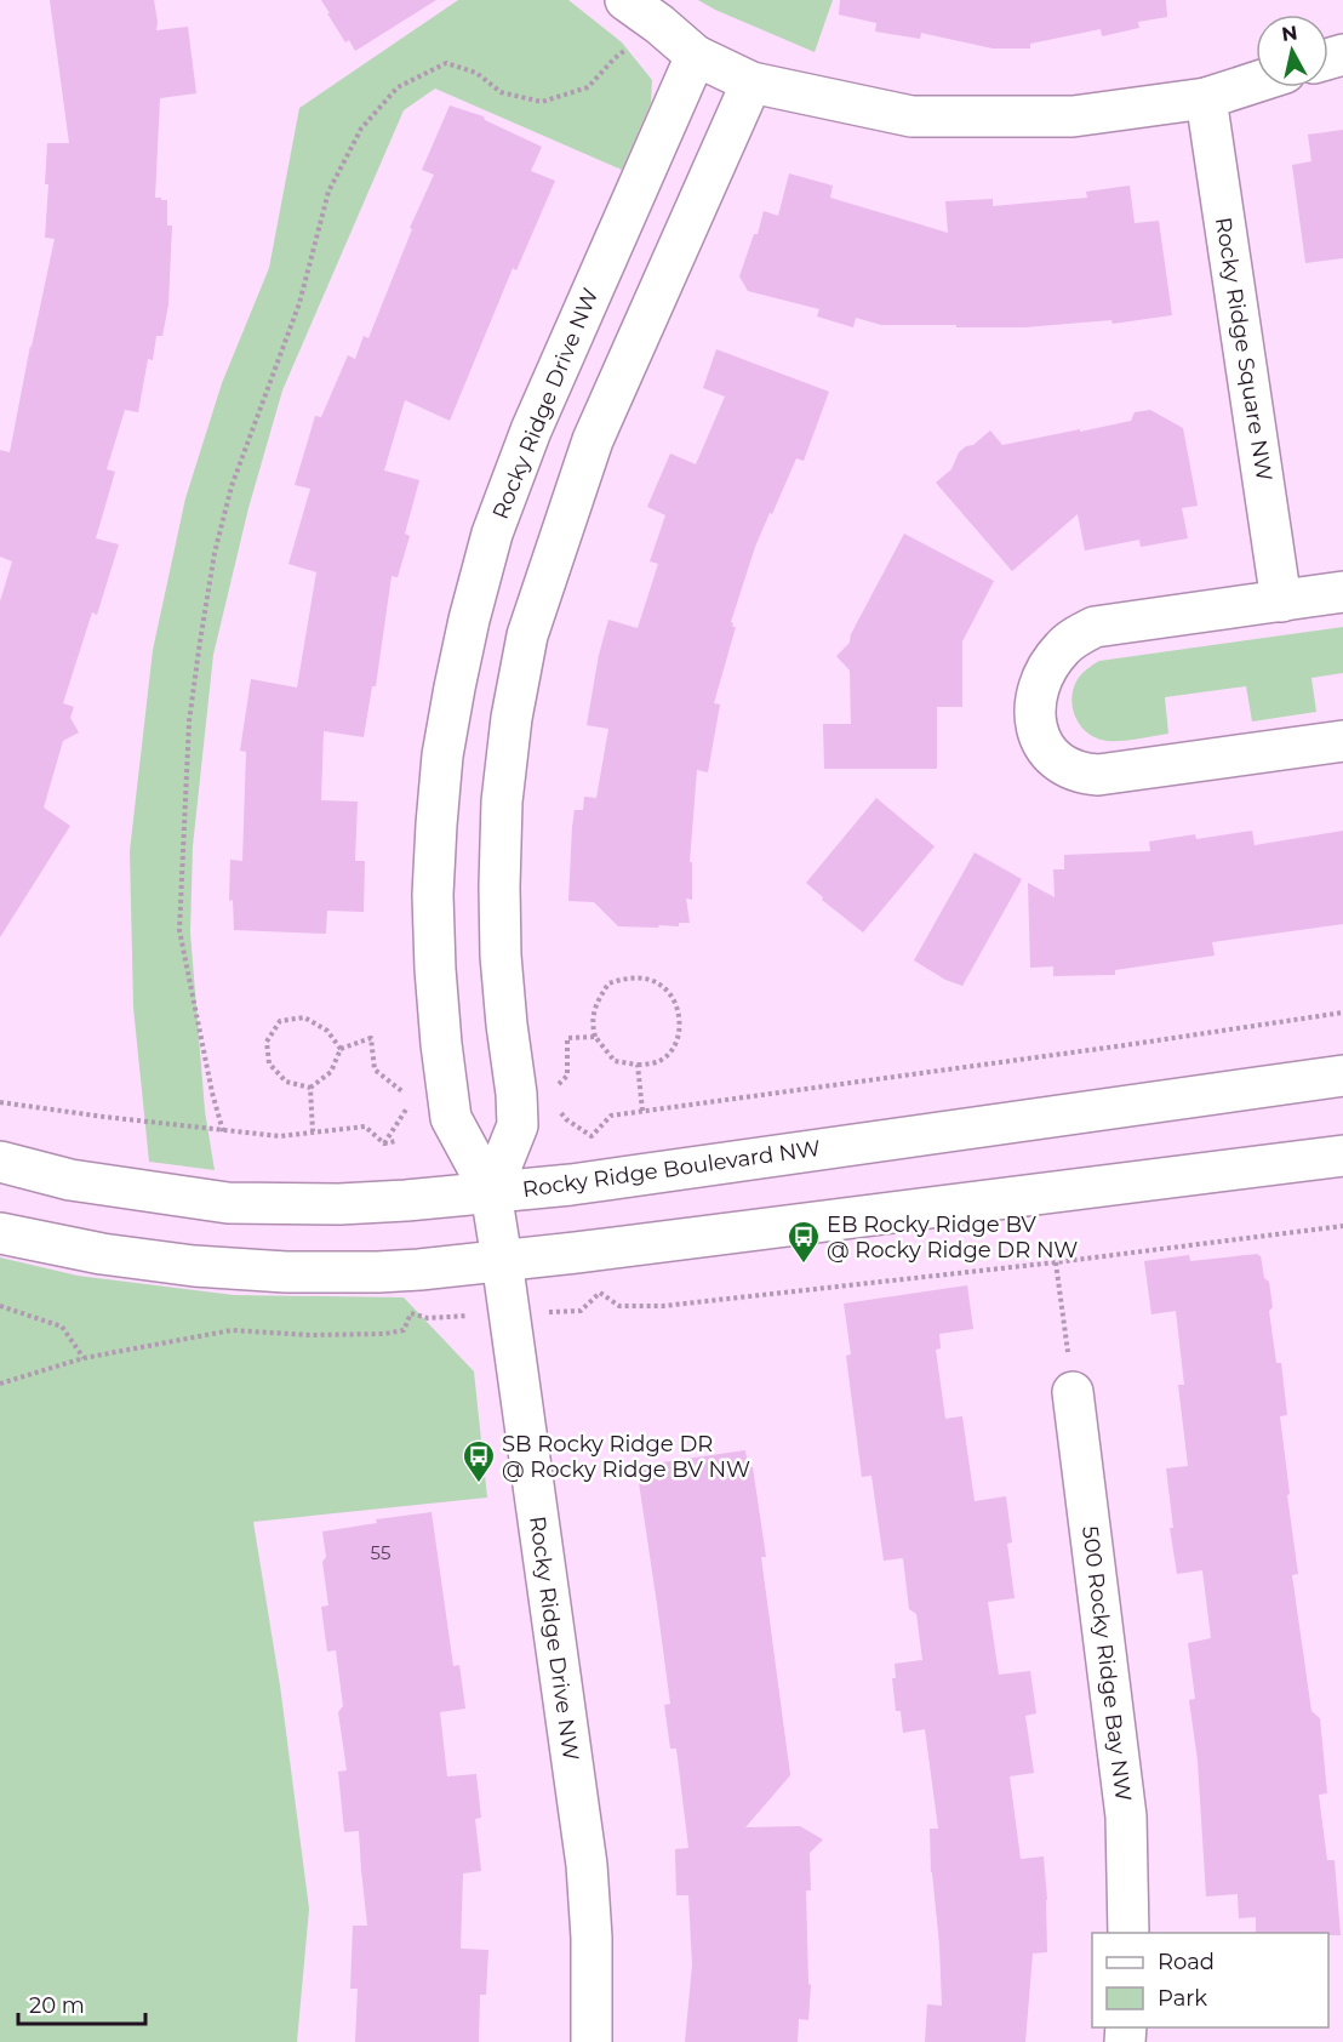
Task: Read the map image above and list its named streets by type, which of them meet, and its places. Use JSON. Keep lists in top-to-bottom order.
{
  "streets": {
    "street": [
      "Rocky Ridge Square NW",
      "Rocky Ridge Drive NW",
      "Rocky Ridge Boulevard NW",
      "500 Rocky Ridge Bay NW"
    ]
  },
  "crossings": [
    ["Rocky Ridge Drive NW", "Rocky Ridge Boulevard NW"]
  ],
  "places": {
    "bus stop": ["EB Rocky Ridge BV @ Rocky Ridge DR NW", "SB Rocky Ridge DR @ Rocky Ridge BV NW"]
  },
  "house_numbers": ["55"],
  "legend": ["Road", "Park"],
  "scale_bar": "20 m",
  "north": "top"
}
